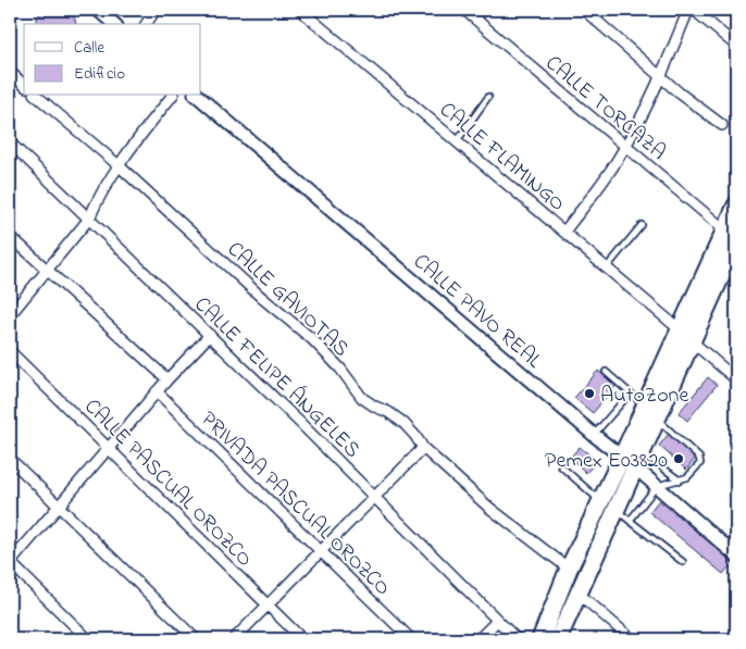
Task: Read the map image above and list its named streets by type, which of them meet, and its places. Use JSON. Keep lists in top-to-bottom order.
{
  "streets": {
    "street": [
      "CALLE TORCAZA",
      "CALLE FLAMINGO",
      "CALLE GAVIOTAS",
      "CALLE PAVO REAL",
      "CALLE FELIPE ÁNGELES",
      "CALLE PASCUAL OROZCO",
      "PRIVADA PASCUAL OROZCO"
    ]
  },
  "places": ["AutoZone", "Pemex E03820"],
  "legend": ["Calle", "Edificio"]
}
